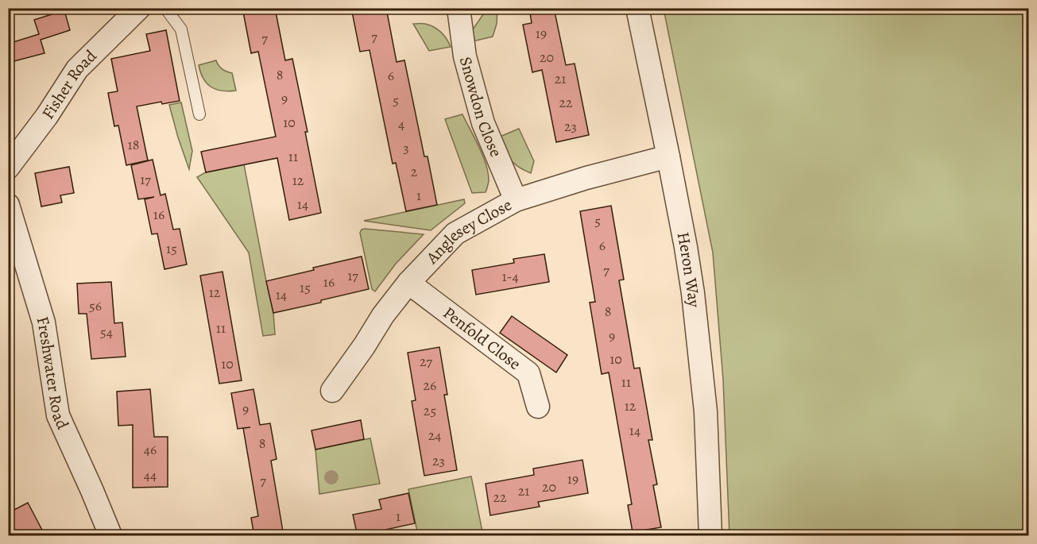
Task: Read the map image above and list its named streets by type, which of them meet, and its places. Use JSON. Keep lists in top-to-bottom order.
{
  "streets": {
    "street": [
      "Fisher Road",
      "Snowdon Close",
      "Anglesey Close",
      "Heron Way",
      "Penfold Close",
      "Freshwater Road"
    ]
  },
  "crossings": [
    ["Snowdon Close", "Anglesey Close"],
    ["Anglesey Close", "Heron Way"],
    ["Anglesey Close", "Penfold Close"]
  ],
  "house_numbers": [
    "19",
    "7",
    "7",
    "20",
    "8",
    "6",
    "21",
    "9",
    "5",
    "22",
    "10",
    "4",
    "23",
    "18",
    "3",
    "11",
    "2",
    "17",
    "12",
    "1",
    "14",
    "16",
    "5",
    "6",
    "15",
    "7",
    "17",
    "1-4",
    "16",
    "15",
    "12",
    "14",
    "56",
    "8",
    "11",
    "54",
    "9",
    "10",
    "27",
    "10",
    "11",
    "26",
    "12",
    "9",
    "25",
    "14",
    "24",
    "8",
    "46",
    "23",
    "44",
    "19",
    "7",
    "20",
    "21",
    "22",
    "1"
  ]
}
